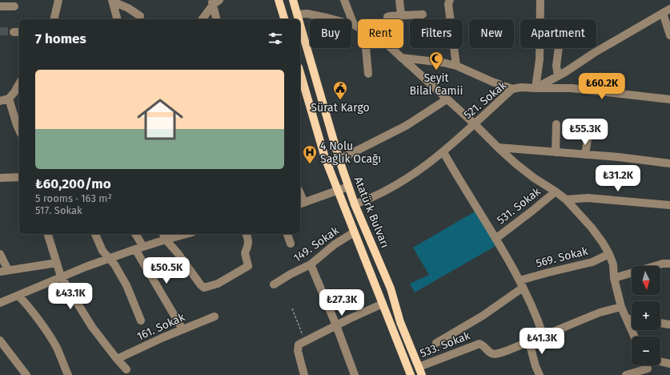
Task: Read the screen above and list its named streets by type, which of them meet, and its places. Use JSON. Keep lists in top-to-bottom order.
{
  "streets": {
    "main road": ["Atatürk Bulvarı"],
    "street": [
      "521. Sokak",
      "531. Sokak",
      "149. Sokak",
      "569. Sokak",
      "161. Sokak",
      "533. Sokak"
    ]
  },
  "crossings": [
    ["521. Sokak", "Atatürk Bulvarı"],
    ["Atatürk Bulvarı", "149. Sokak"],
    ["Atatürk Bulvarı", "533. Sokak"]
  ],
  "places": {
    "mosque": ["Seyit Bilal Camii"],
    "public building": ["Sürat Kargo"],
    "hospital": ["4 Nolu Sağlık Ocağı"]
  },
  "north": "bottom",
  "page": {
    "chip": [
      "Buy",
      "Rent",
      "Filters",
      "New",
      "Apartment"
    ],
    "heading": "7 homes",
    "list": [
      {
        "name": "₺60,200/mo",
        "note": "5 rooms · 163 m² · 517. Sokak"
      }
    ],
    "price": [
      "₺60.2K",
      "₺55.3K",
      "₺31.2K",
      "₺50.5K",
      "₺43.1K",
      "₺27.3K",
      "₺41.3K"
    ],
    "map_buttons": ["+", "−"]
  }
}
